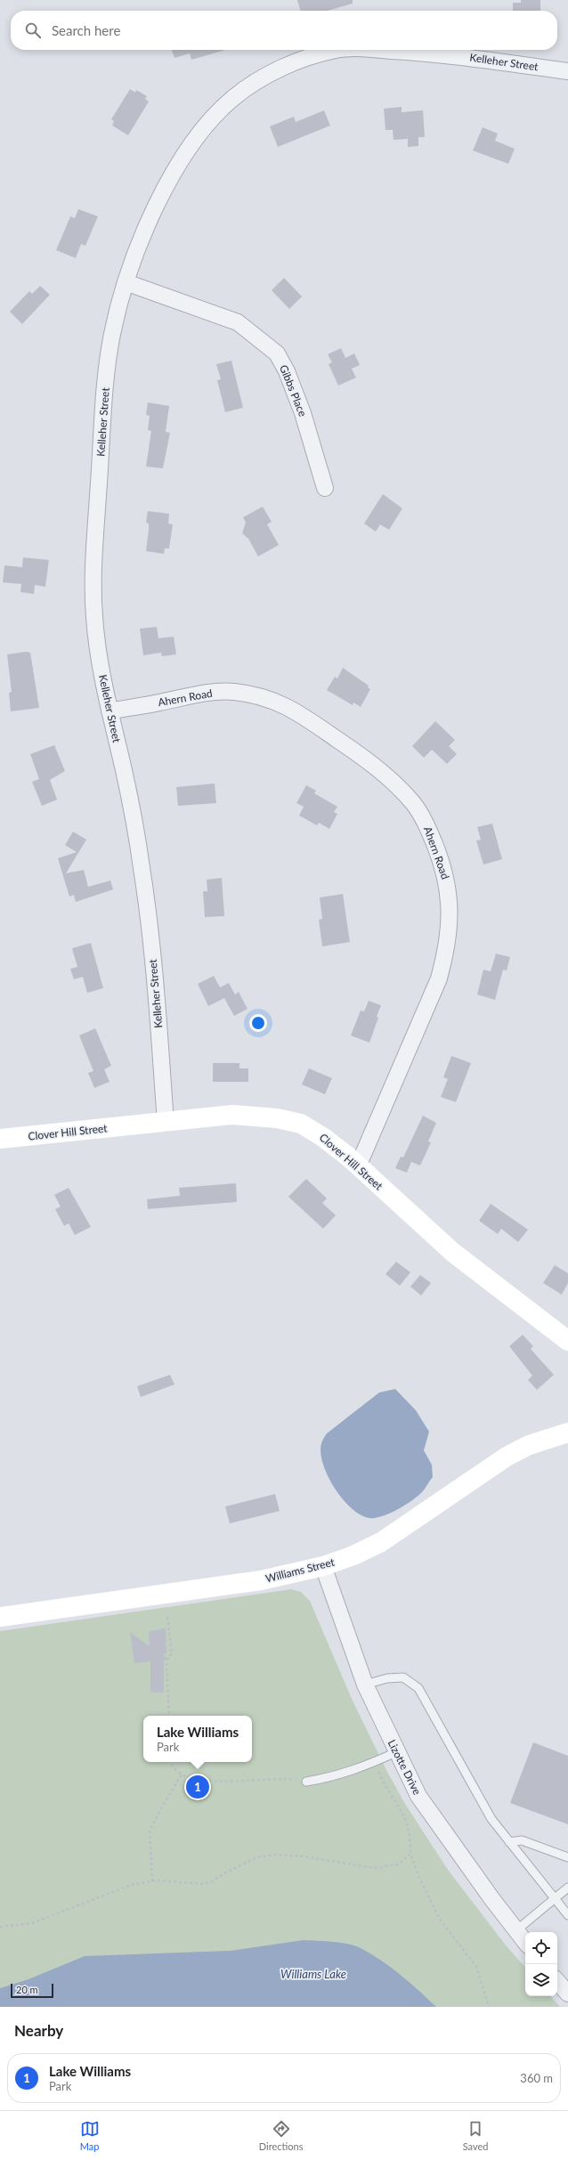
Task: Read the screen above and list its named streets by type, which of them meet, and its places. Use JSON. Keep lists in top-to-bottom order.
{
  "streets": {
    "street": [
      "Kelleher Street",
      "Gibbs Place",
      "Ahern Road",
      "Clover Hill Street",
      "Williams Street",
      "Lizotte Drive"
    ]
  },
  "crossings": [
    ["Kelleher Street", "Gibbs Place"],
    ["Kelleher Street", "Ahern Road"],
    ["Kelleher Street", "Clover Hill Street"],
    ["Ahern Road", "Clover Hill Street"],
    ["Williams Street", "Lizotte Drive"]
  ],
  "water": ["Williams Lake"],
  "scale_bar": "20 m",
  "page": {
    "search": "Search here",
    "popup": ["Lake Williams", "Park"],
    "pins": "1",
    "scale": "20 m",
    "heading": "Nearby",
    "list": [
      {
        "mark": "1",
        "name": "Lake Williams",
        "note": "Park",
        "value": "360 m"
      }
    ],
    "nav": ["Map", "Directions", "Saved"]
  }
}
